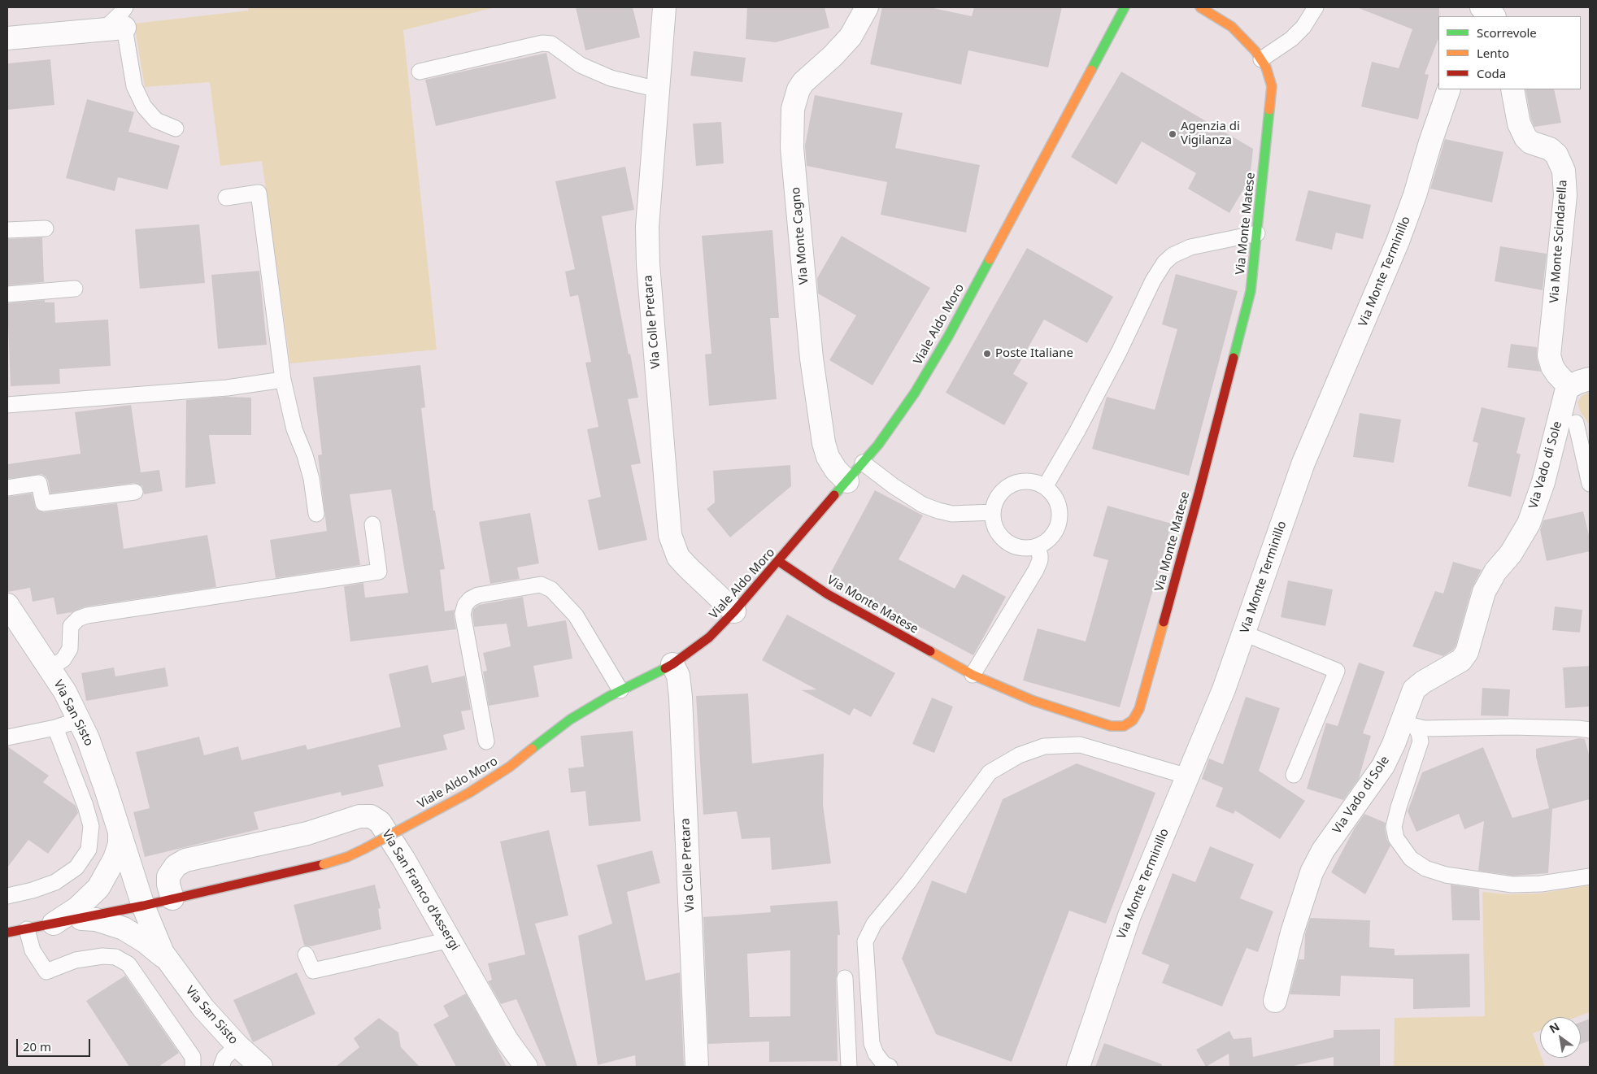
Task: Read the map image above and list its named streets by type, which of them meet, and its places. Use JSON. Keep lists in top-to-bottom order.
{
  "streets": {
    "street": [
      "Via Monte Matese",
      "Via Monte Cagno",
      "Via Monte Scindarella",
      "Via Monte Terminillo",
      "Via Colle Pretara",
      "Viale Aldo Moro",
      "Via Vado di Sole",
      "Via San Sisto",
      "Via San Franco d'Assergi"
    ]
  },
  "crossings": [
    ["Via Monte Matese", "Viale Aldo Moro"],
    ["Via Monte Cagno", "Viale Aldo Moro"],
    ["Via Monte Scindarella", "Via Vado di Sole"],
    ["Via Colle Pretara", "Viale Aldo Moro"],
    ["Viale Aldo Moro", "Via San Sisto"],
    ["Viale Aldo Moro", "Via San Franco d'Assergi"]
  ],
  "places": ["Agenzia di Vigilanza", "Poste Italiane"],
  "legend": ["Scorrevole", "Lento", "Coda"],
  "scale_bar": "20 m",
  "north": "top left"
}
